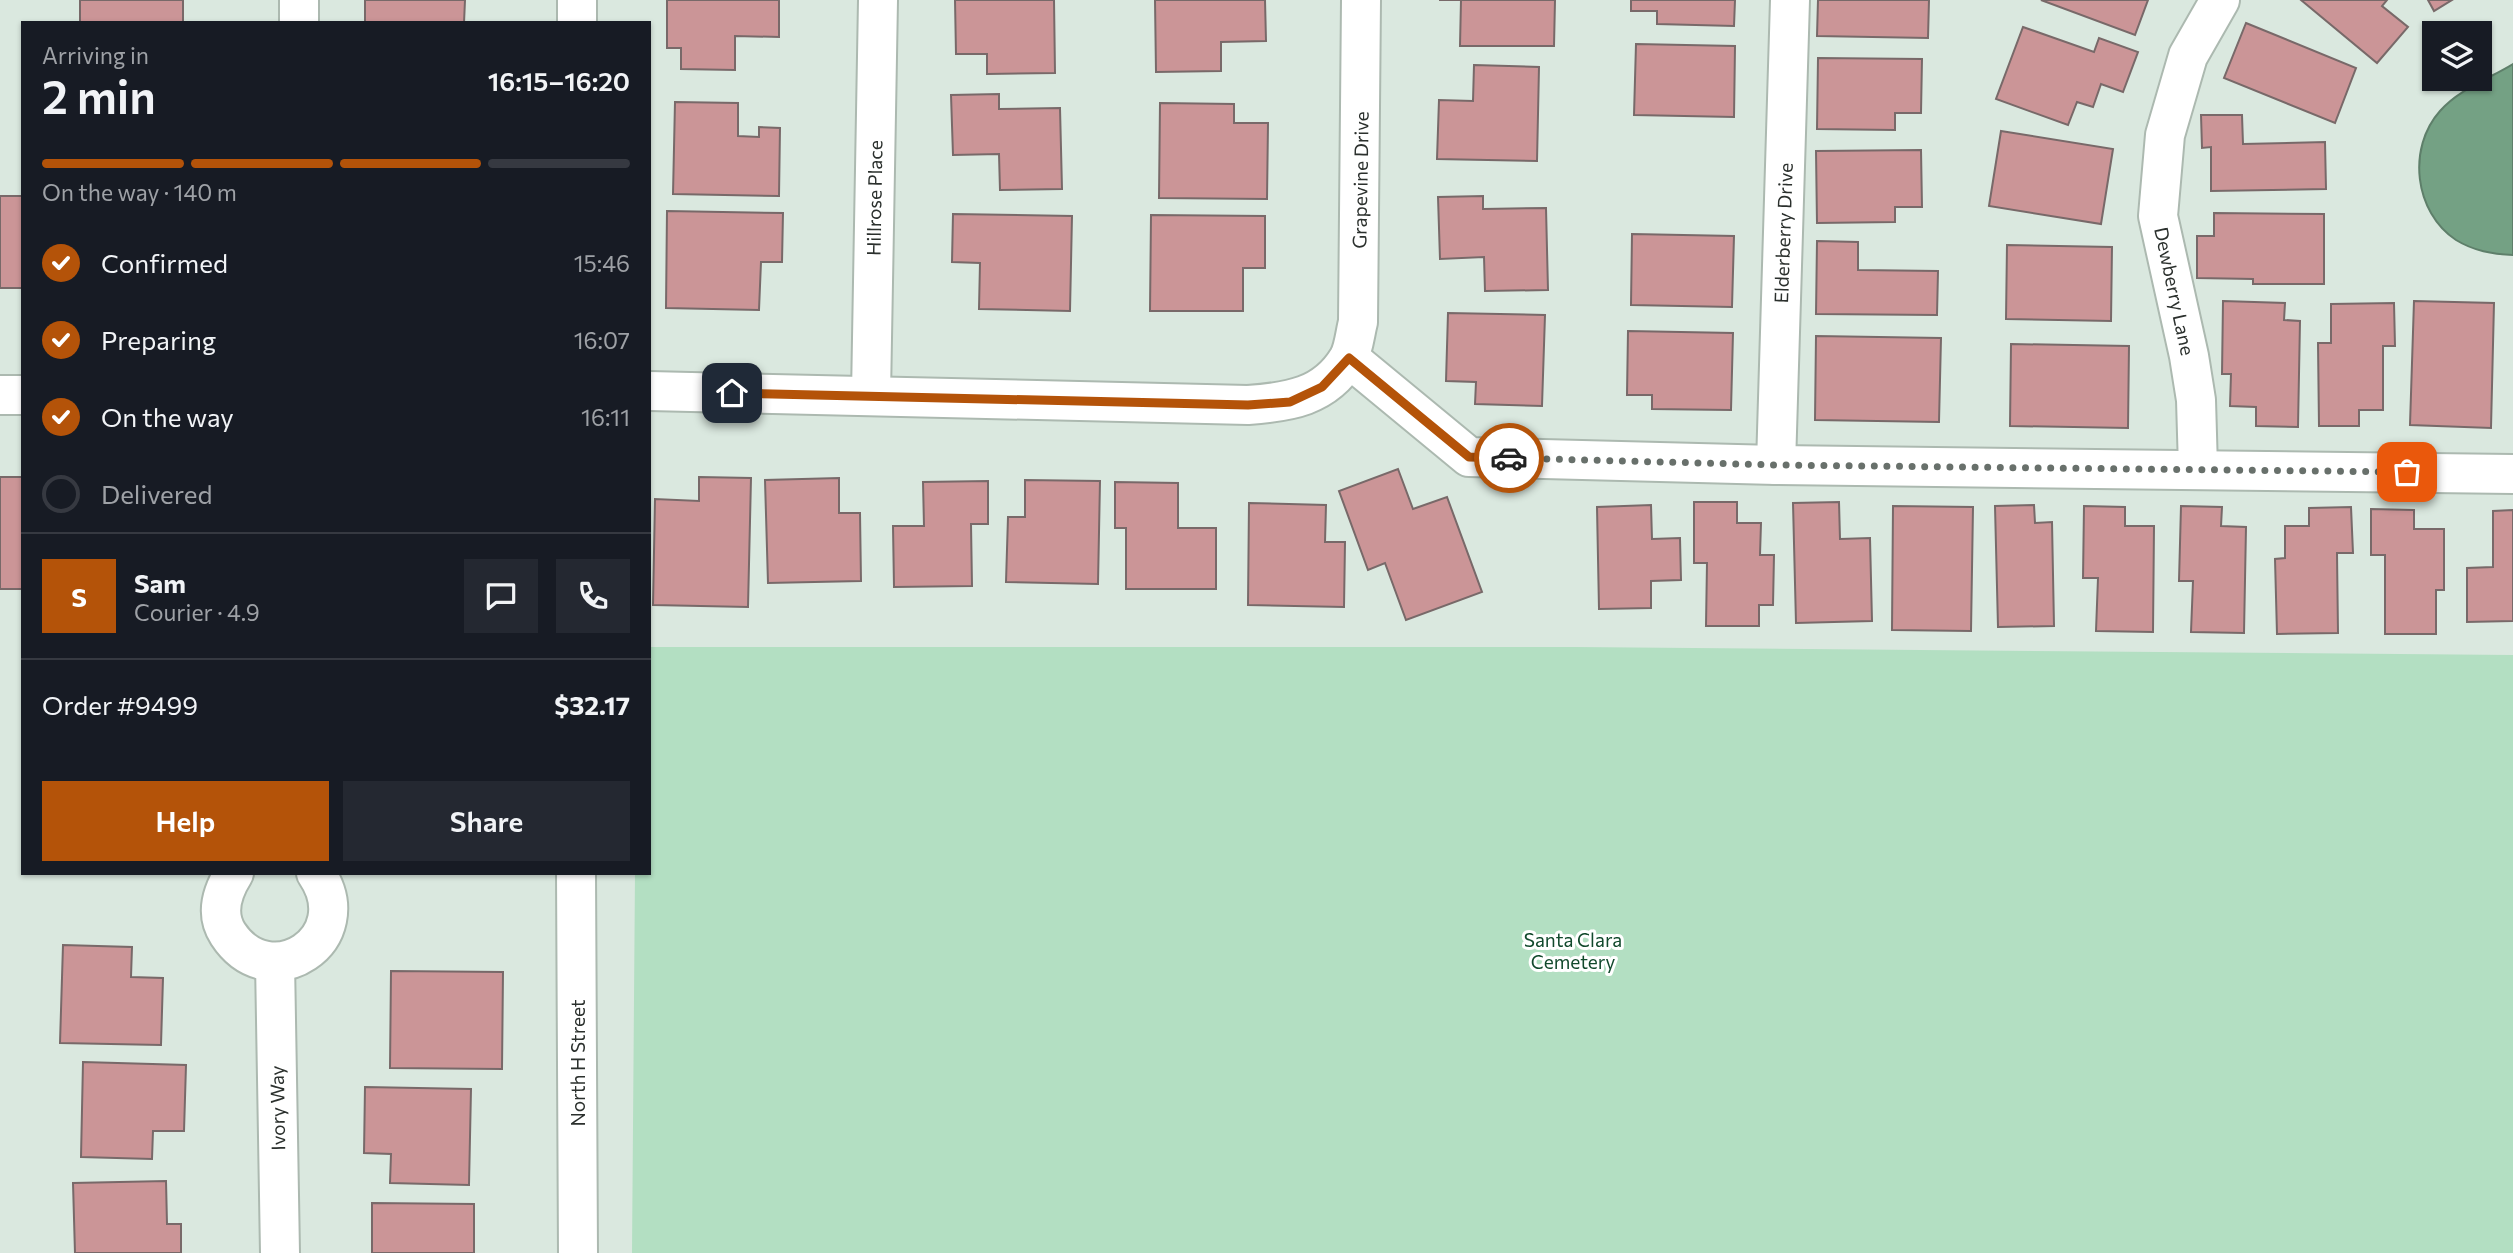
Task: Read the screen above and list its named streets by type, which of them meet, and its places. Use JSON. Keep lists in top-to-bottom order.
{
  "streets": {
    "street": [
      "Grapevine Drive",
      "Hillrose Place",
      "Elderberry Drive",
      "Dewberry Lane",
      "North H Street",
      "Ivory Way"
    ]
  },
  "parks": ["Santa Clara Cemetery"],
  "page": {
    "heading": ["2 min", "Arriving in", "16:15–16:20"],
    "panel": [
      "Sam",
      "Courier · 4.9",
      "Order #9499",
      "$32.17"
    ],
    "bar": "On the way · 140 m",
    "list": [
      ["Confirmed", "15:46"],
      ["Preparing", "16:07"],
      ["On the way", "16:11"],
      "Delivered"
    ],
    "round": "S",
    "buttons": ["Help", "Share"]
  }
}
